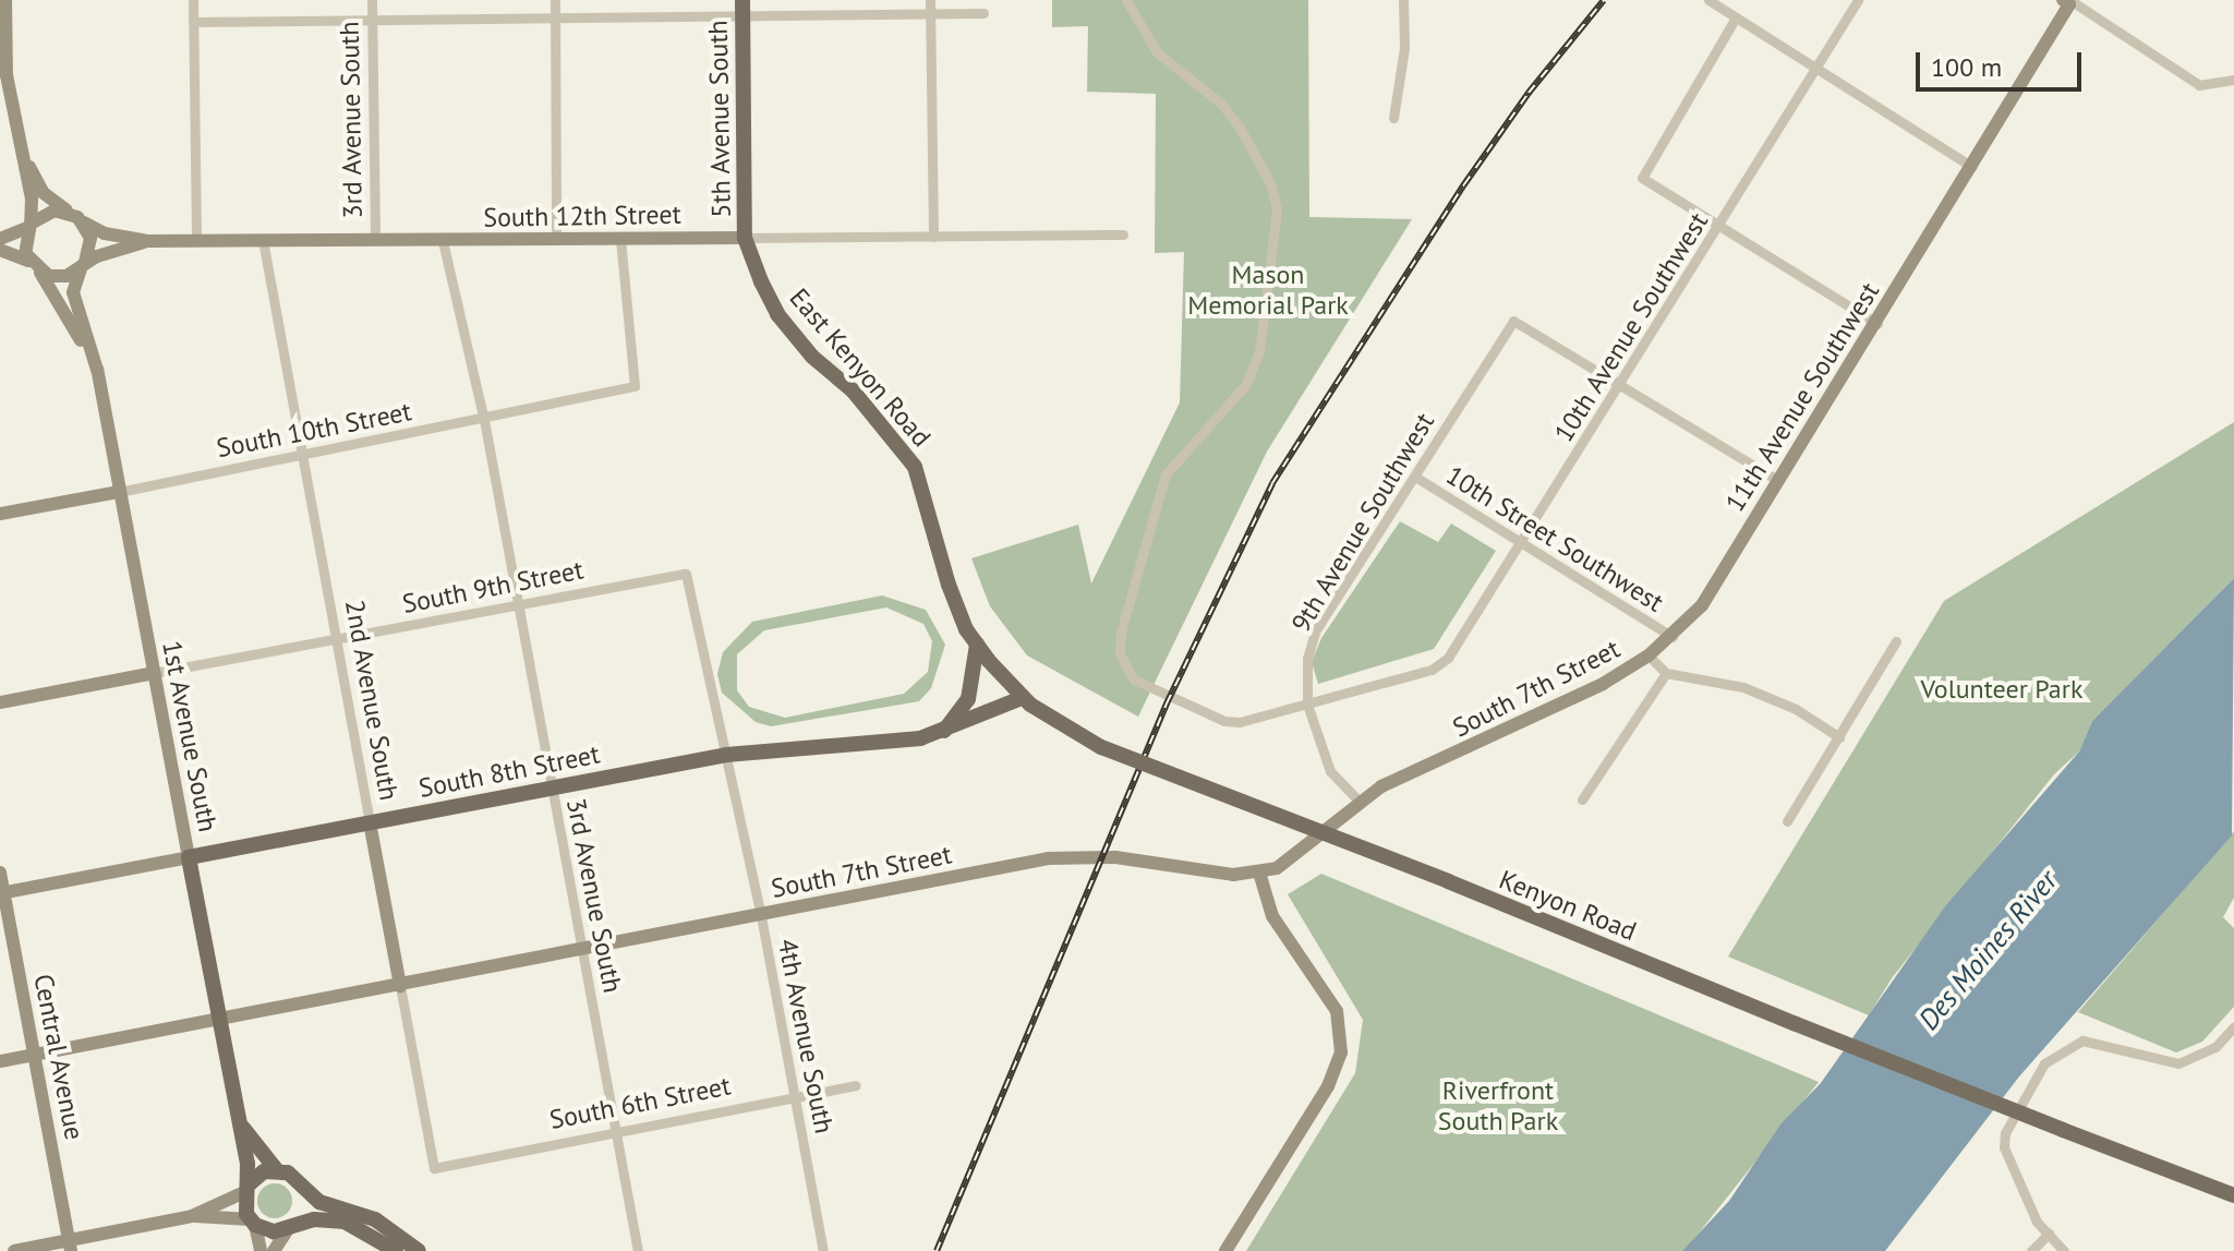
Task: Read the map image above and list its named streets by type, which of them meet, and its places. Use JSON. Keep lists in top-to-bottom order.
{
  "streets": {
    "main road": [
      "5th Avenue South",
      "East Kenyon Road",
      "1st Avenue South",
      "South 8th Street",
      "Kenyon Road"
    ],
    "street": [
      "3rd Avenue South",
      "South 12th Street",
      "10th Avenue Southwest",
      "11th Avenue Southwest",
      "South 10th Street",
      "9th Avenue Southwest",
      "10th Street Southwest",
      "South 9th Street",
      "South 7th Street",
      "2nd Avenue South",
      "4th Avenue South",
      "Central Avenue",
      "South 6th Street"
    ]
  },
  "crossings": [
    ["5th Avenue South", "South 12th Street"],
    ["5th Avenue South", "East Kenyon Road"],
    ["3rd Avenue South", "South 12th Street"],
    ["3rd Avenue South", "South 10th Street"],
    ["3rd Avenue South", "South 9th Street"],
    ["3rd Avenue South", "South 7th Street"],
    ["3rd Avenue South", "South 8th Street"],
    ["3rd Avenue South", "South 6th Street"],
    ["South 12th Street", "East Kenyon Road"],
    ["South 12th Street", "South 10th Street"],
    ["South 12th Street", "2nd Avenue South"],
    ["South 12th Street", "1st Avenue South"],
    ["10th Avenue Southwest", "9th Avenue Southwest"],
    ["10th Avenue Southwest", "10th Street Southwest"],
    ["East Kenyon Road", "Kenyon Road"],
    ["11th Avenue Southwest", "10th Street Southwest"],
    ["11th Avenue Southwest", "South 7th Street"],
    ["South 10th Street", "2nd Avenue South"],
    ["South 10th Street", "1st Avenue South"],
    ["9th Avenue Southwest", "10th Street Southwest"],
    ["9th Avenue Southwest", "South 7th Street"],
    ["South 9th Street", "2nd Avenue South"],
    ["South 9th Street", "1st Avenue South"],
    ["South 9th Street", "4th Avenue South"],
    ["South 7th Street", "2nd Avenue South"],
    ["South 7th Street", "1st Avenue South"],
    ["South 7th Street", "4th Avenue South"],
    ["South 7th Street", "Central Avenue"],
    ["2nd Avenue South", "South 8th Street"],
    ["2nd Avenue South", "South 6th Street"],
    ["1st Avenue South", "South 8th Street"],
    ["South 8th Street", "Kenyon Road"],
    ["South 8th Street", "4th Avenue South"],
    ["South 8th Street", "Central Avenue"],
    ["4th Avenue South", "South 6th Street"]
  ],
  "water": ["Des Moines River"],
  "parks": ["Mason Memorial Park", "Volunteer Park", "Riverfront South Park"],
  "scale_bar": "100 m"
}
